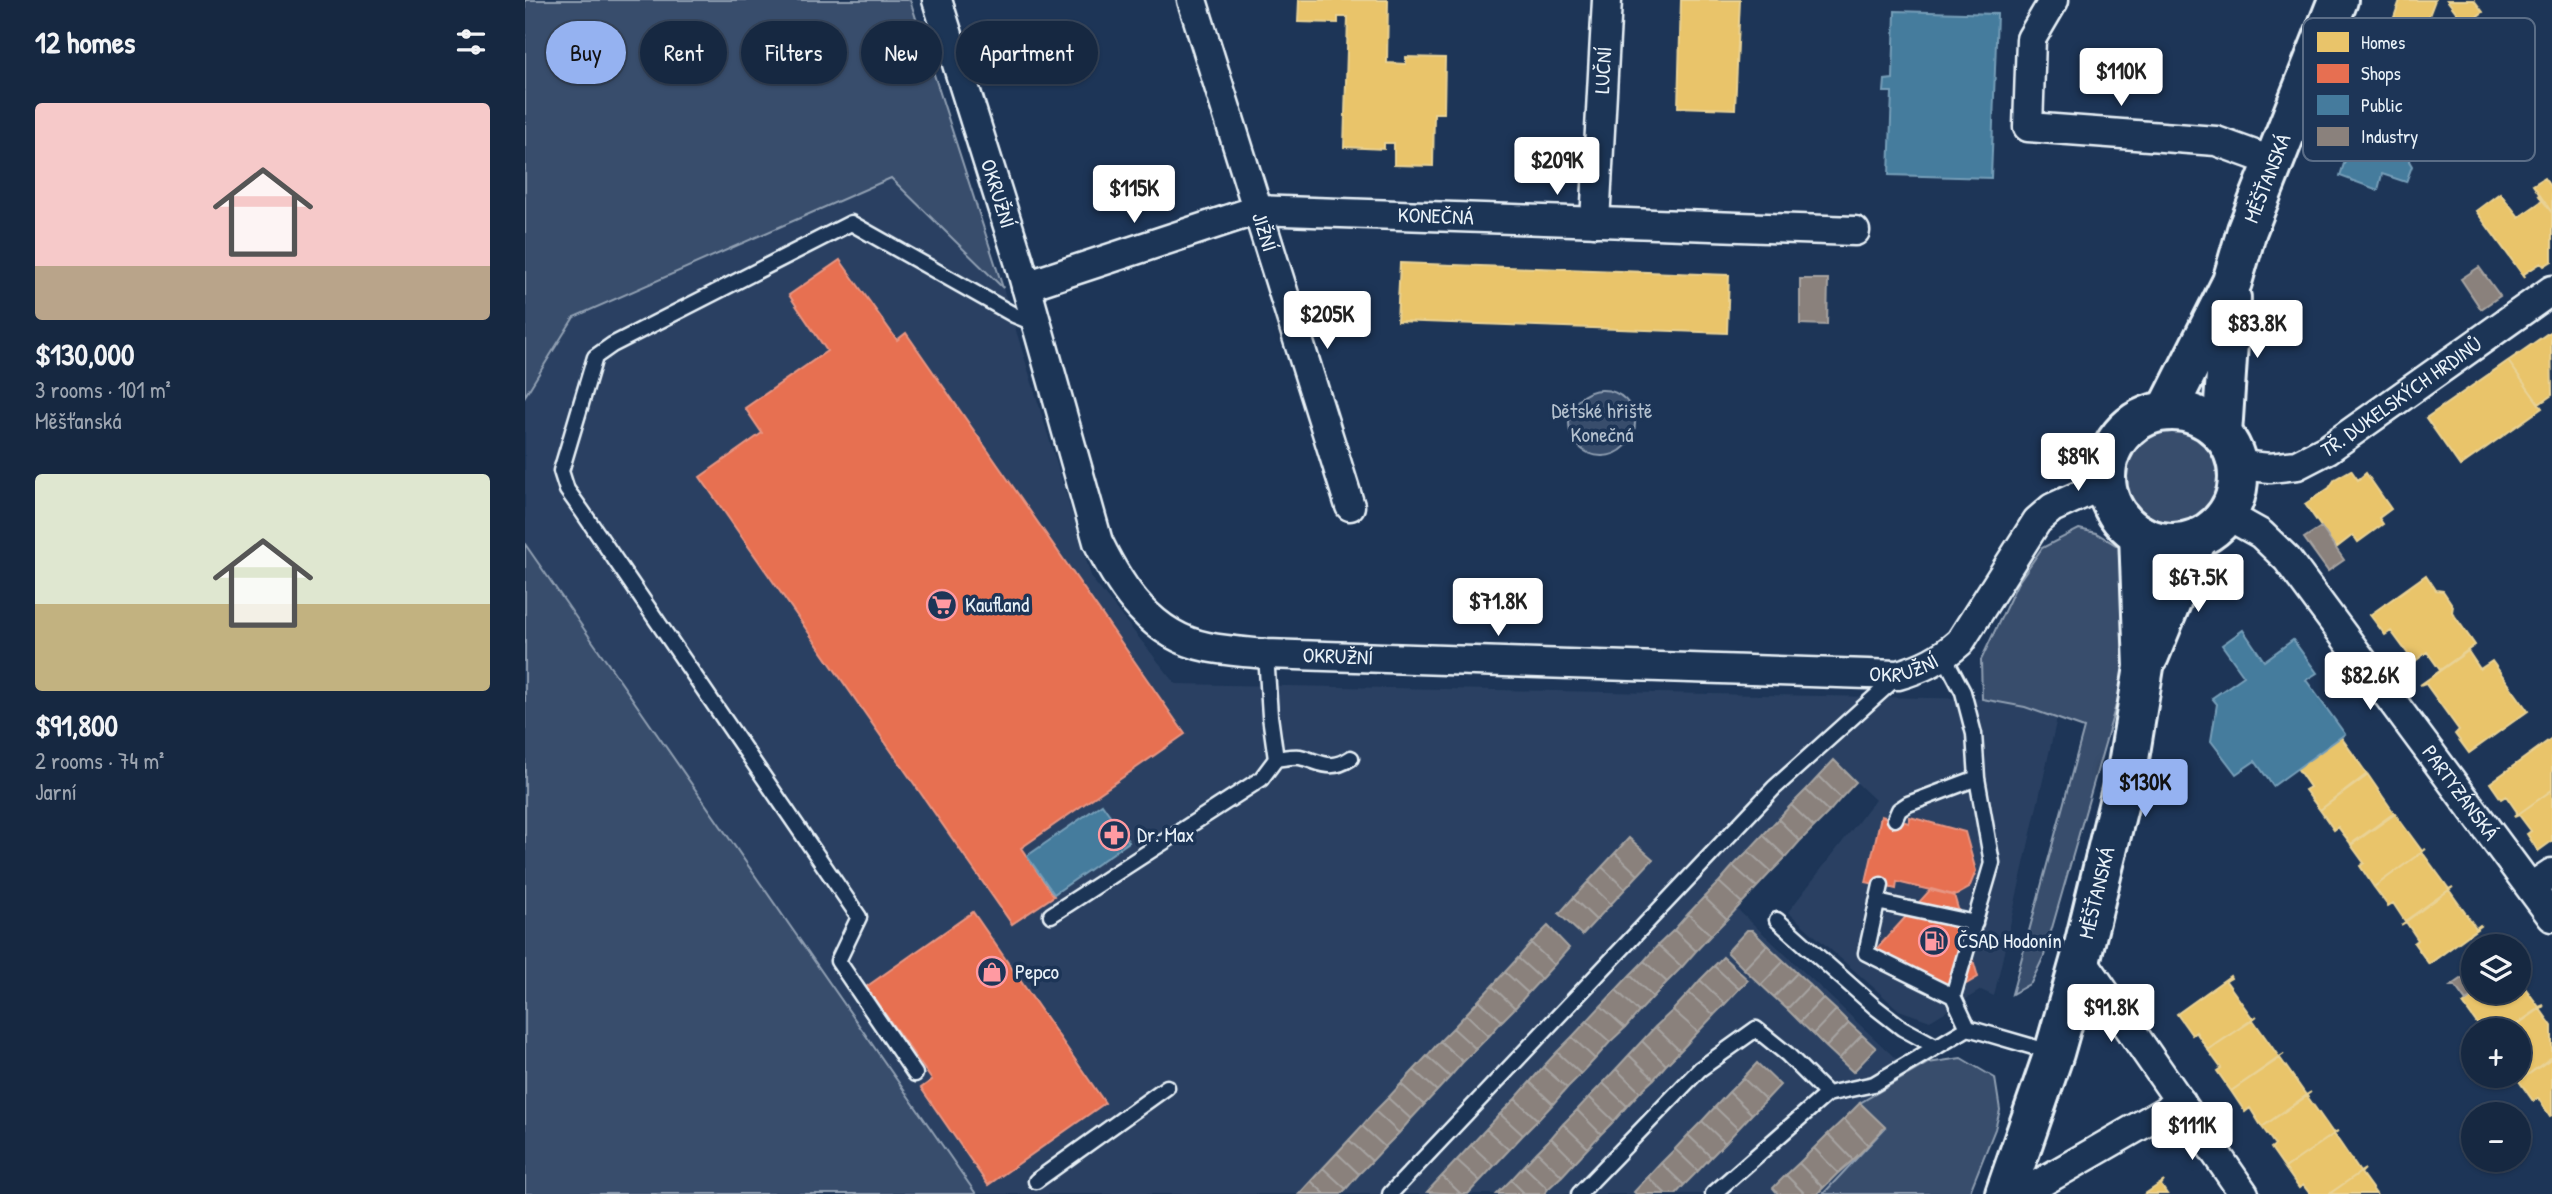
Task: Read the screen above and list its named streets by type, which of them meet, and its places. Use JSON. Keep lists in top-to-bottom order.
{
  "streets": {
    "main road": ["MĚŠŤANSKÁ"],
    "street": [
      "LUČNÍ",
      "OKRUŽNÍ",
      "KONEČNÁ",
      "JIŽNÍ",
      "TŘ. DUKELSKÝCH HRDINŮ",
      "PARTYZÁNSKÁ"
    ]
  },
  "crossings": [
    ["LUČNÍ", "KONEČNÁ"],
    ["MĚŠŤANSKÁ", "OKRUŽNÍ"],
    ["MĚŠŤANSKÁ", "TŘ. DUKELSKÝCH HRDINŮ"],
    ["MĚŠŤANSKÁ", "PARTYZÁNSKÁ"],
    ["OKRUŽNÍ", "KONEČNÁ"],
    ["OKRUŽNÍ", "TŘ. DUKELSKÝCH HRDINŮ"],
    ["OKRUŽNÍ", "PARTYZÁNSKÁ"],
    ["KONEČNÁ", "JIŽNÍ"],
    ["TŘ. DUKELSKÝCH HRDINŮ", "PARTYZÁNSKÁ"]
  ],
  "parks": ["Dětské hřiště Konečná"],
  "places": {
    "supermarket": ["Kaufland"],
    "pharmacy": ["Dr. Max"],
    "fuel station": ["ČSAD Hodonín"],
    "shop": ["Pepco"]
  },
  "legend": [
    "Homes",
    "Shops",
    "Public",
    "Industry"
  ],
  "page": {
    "heading": "12 homes",
    "chip": [
      "Buy",
      "Rent",
      "Filters",
      "New",
      "Apartment"
    ],
    "price": [
      "$110K",
      "$209K",
      "$115K",
      "$205K",
      "$83.8K",
      "$89K",
      "$67.5K",
      "$71.8K",
      "$82.6K",
      "$130K",
      "$91.8K",
      "$111K"
    ],
    "list": [
      {
        "name": "$130,000",
        "note": "3 rooms · 101 m² · Měšťanská"
      },
      {
        "name": "$91,800",
        "note": "2 rooms · 74 m² · Jarní"
      }
    ],
    "map_buttons": ["+", "−"]
  }
}
